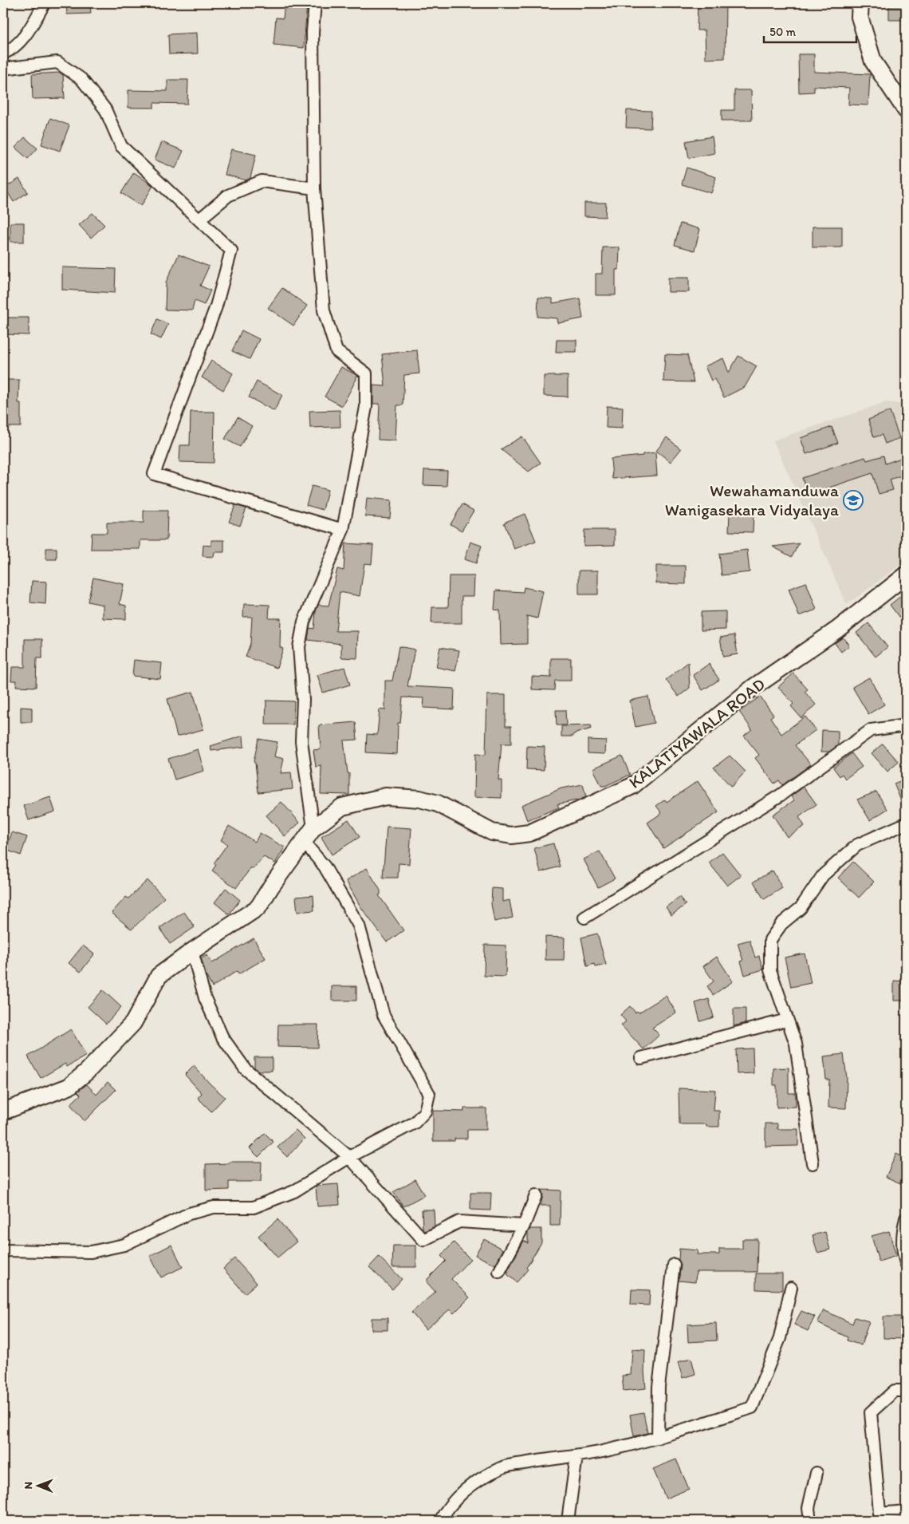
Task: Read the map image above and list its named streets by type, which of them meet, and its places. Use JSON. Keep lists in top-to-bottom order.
{
  "streets": {
    "street": ["KALATIYAWALA ROAD"]
  },
  "places": {
    "school or university": ["Wewahamanduwa Wanigasekara Vidyalaya"]
  },
  "scale_bar": "50 m",
  "north": "left"
}
